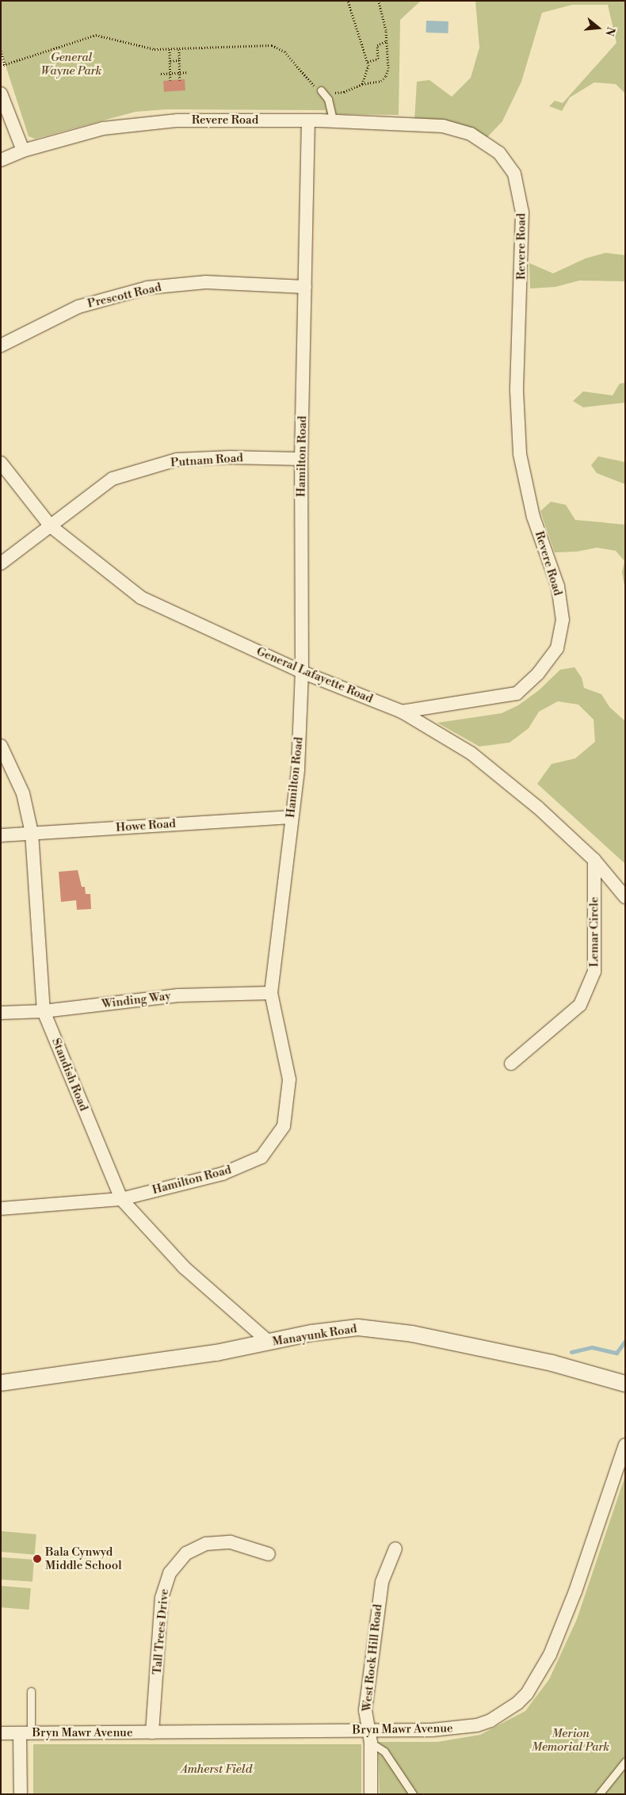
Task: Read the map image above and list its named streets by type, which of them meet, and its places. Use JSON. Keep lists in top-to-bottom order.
{
  "streets": {
    "street": [
      "Revere Road",
      "Prescott Road",
      "Hamilton Road",
      "Putnam Road",
      "General Lafayette Road",
      "Howe Road",
      "Lemar Circle",
      "Winding Way",
      "Standish Road",
      "Manayunk Road",
      "Tall Trees Drive",
      "West Rock Hill Road",
      "Bryn Mawr Avenue"
    ]
  },
  "crossings": [
    ["Revere Road", "Hamilton Road"],
    ["Revere Road", "General Lafayette Road"],
    ["Prescott Road", "Hamilton Road"],
    ["Hamilton Road", "Putnam Road"],
    ["Hamilton Road", "General Lafayette Road"],
    ["Hamilton Road", "Howe Road"],
    ["Hamilton Road", "Winding Way"],
    ["Hamilton Road", "Standish Road"],
    ["Putnam Road", "General Lafayette Road"],
    ["General Lafayette Road", "Lemar Circle"],
    ["Howe Road", "Standish Road"],
    ["Winding Way", "Standish Road"],
    ["Standish Road", "Manayunk Road"],
    ["Tall Trees Drive", "Bryn Mawr Avenue"],
    ["West Rock Hill Road", "Bryn Mawr Avenue"]
  ],
  "parks": ["General Wayne Park", "Merion Memorial Park", "Amherst Field"],
  "places": ["Bala Cynwyd Middle School"],
  "north": "right"
}
